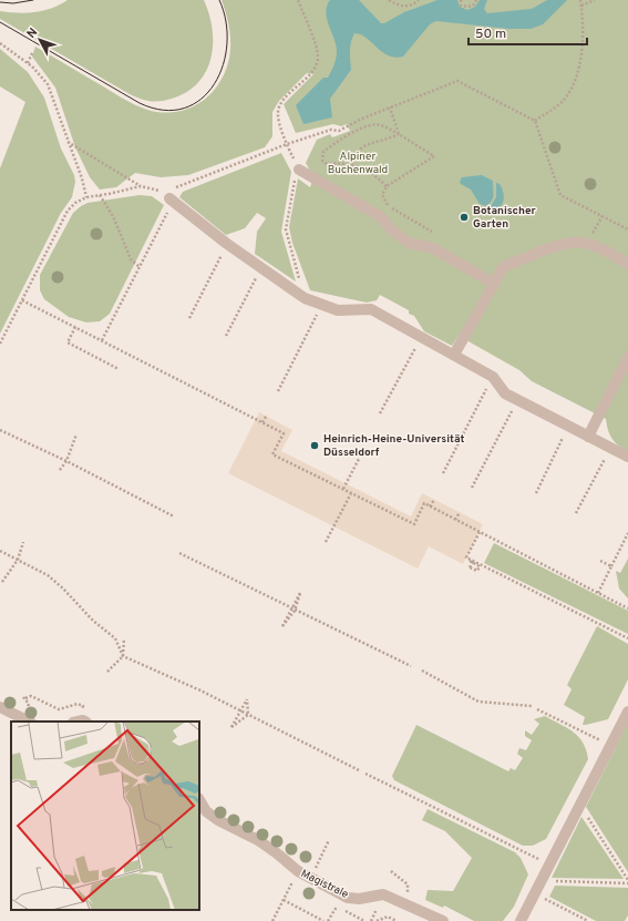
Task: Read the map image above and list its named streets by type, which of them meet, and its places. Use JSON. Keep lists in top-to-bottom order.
{
  "streets": {
    "street": ["Magistrale"]
  },
  "parks": ["Alpiner Buchenwald"],
  "places": ["Botanischer Garten", "Heinrich-Heine-Universität Düsseldorf"],
  "scale_bar": "50 m",
  "north": "top left"
}
